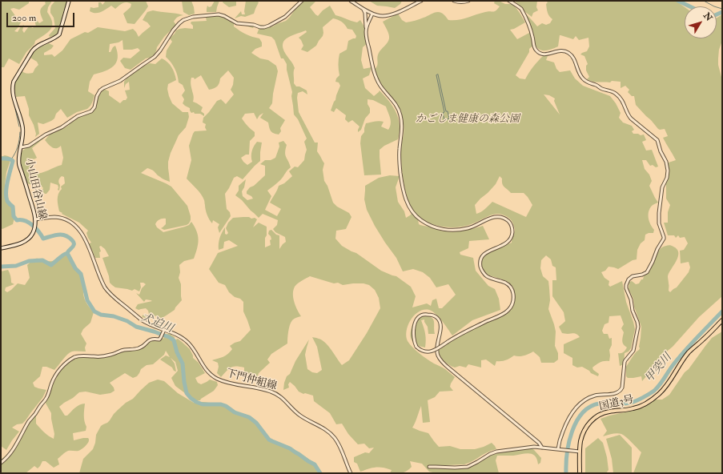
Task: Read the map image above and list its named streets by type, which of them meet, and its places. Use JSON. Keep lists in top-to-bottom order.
{
  "streets": {
    "highway": ["国道3号"],
    "main road": ["小山田谷山線"],
    "street": ["下門仲組線"]
  },
  "crossings": [
    ["小山田谷山線", "下門仲組線"]
  ],
  "water": ["犬迫川", "甲突川"],
  "parks": ["かごしま健康の森公園"],
  "scale_bar": "200 m",
  "north": "top right"
}
